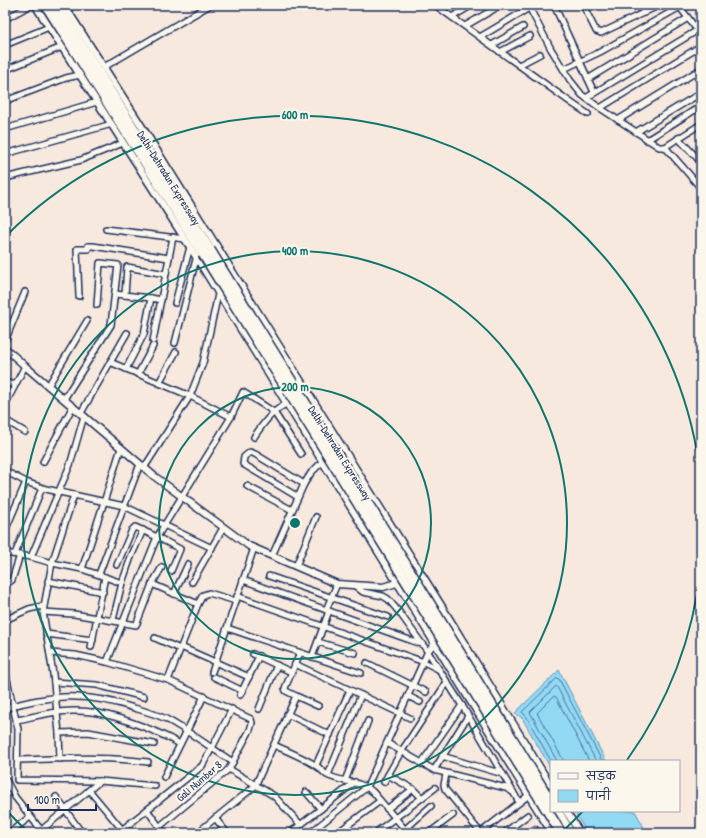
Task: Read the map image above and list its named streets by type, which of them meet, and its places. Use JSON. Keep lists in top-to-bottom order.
{
  "streets": {
    "highway": ["Delhi-Dehradun Expressway"],
    "street": ["Gali Number 8"]
  },
  "legend": ["सड़क", "पानी"],
  "scale_bar": "100 m",
  "rings": ["600 m", "400 m", "200 m"]
}
